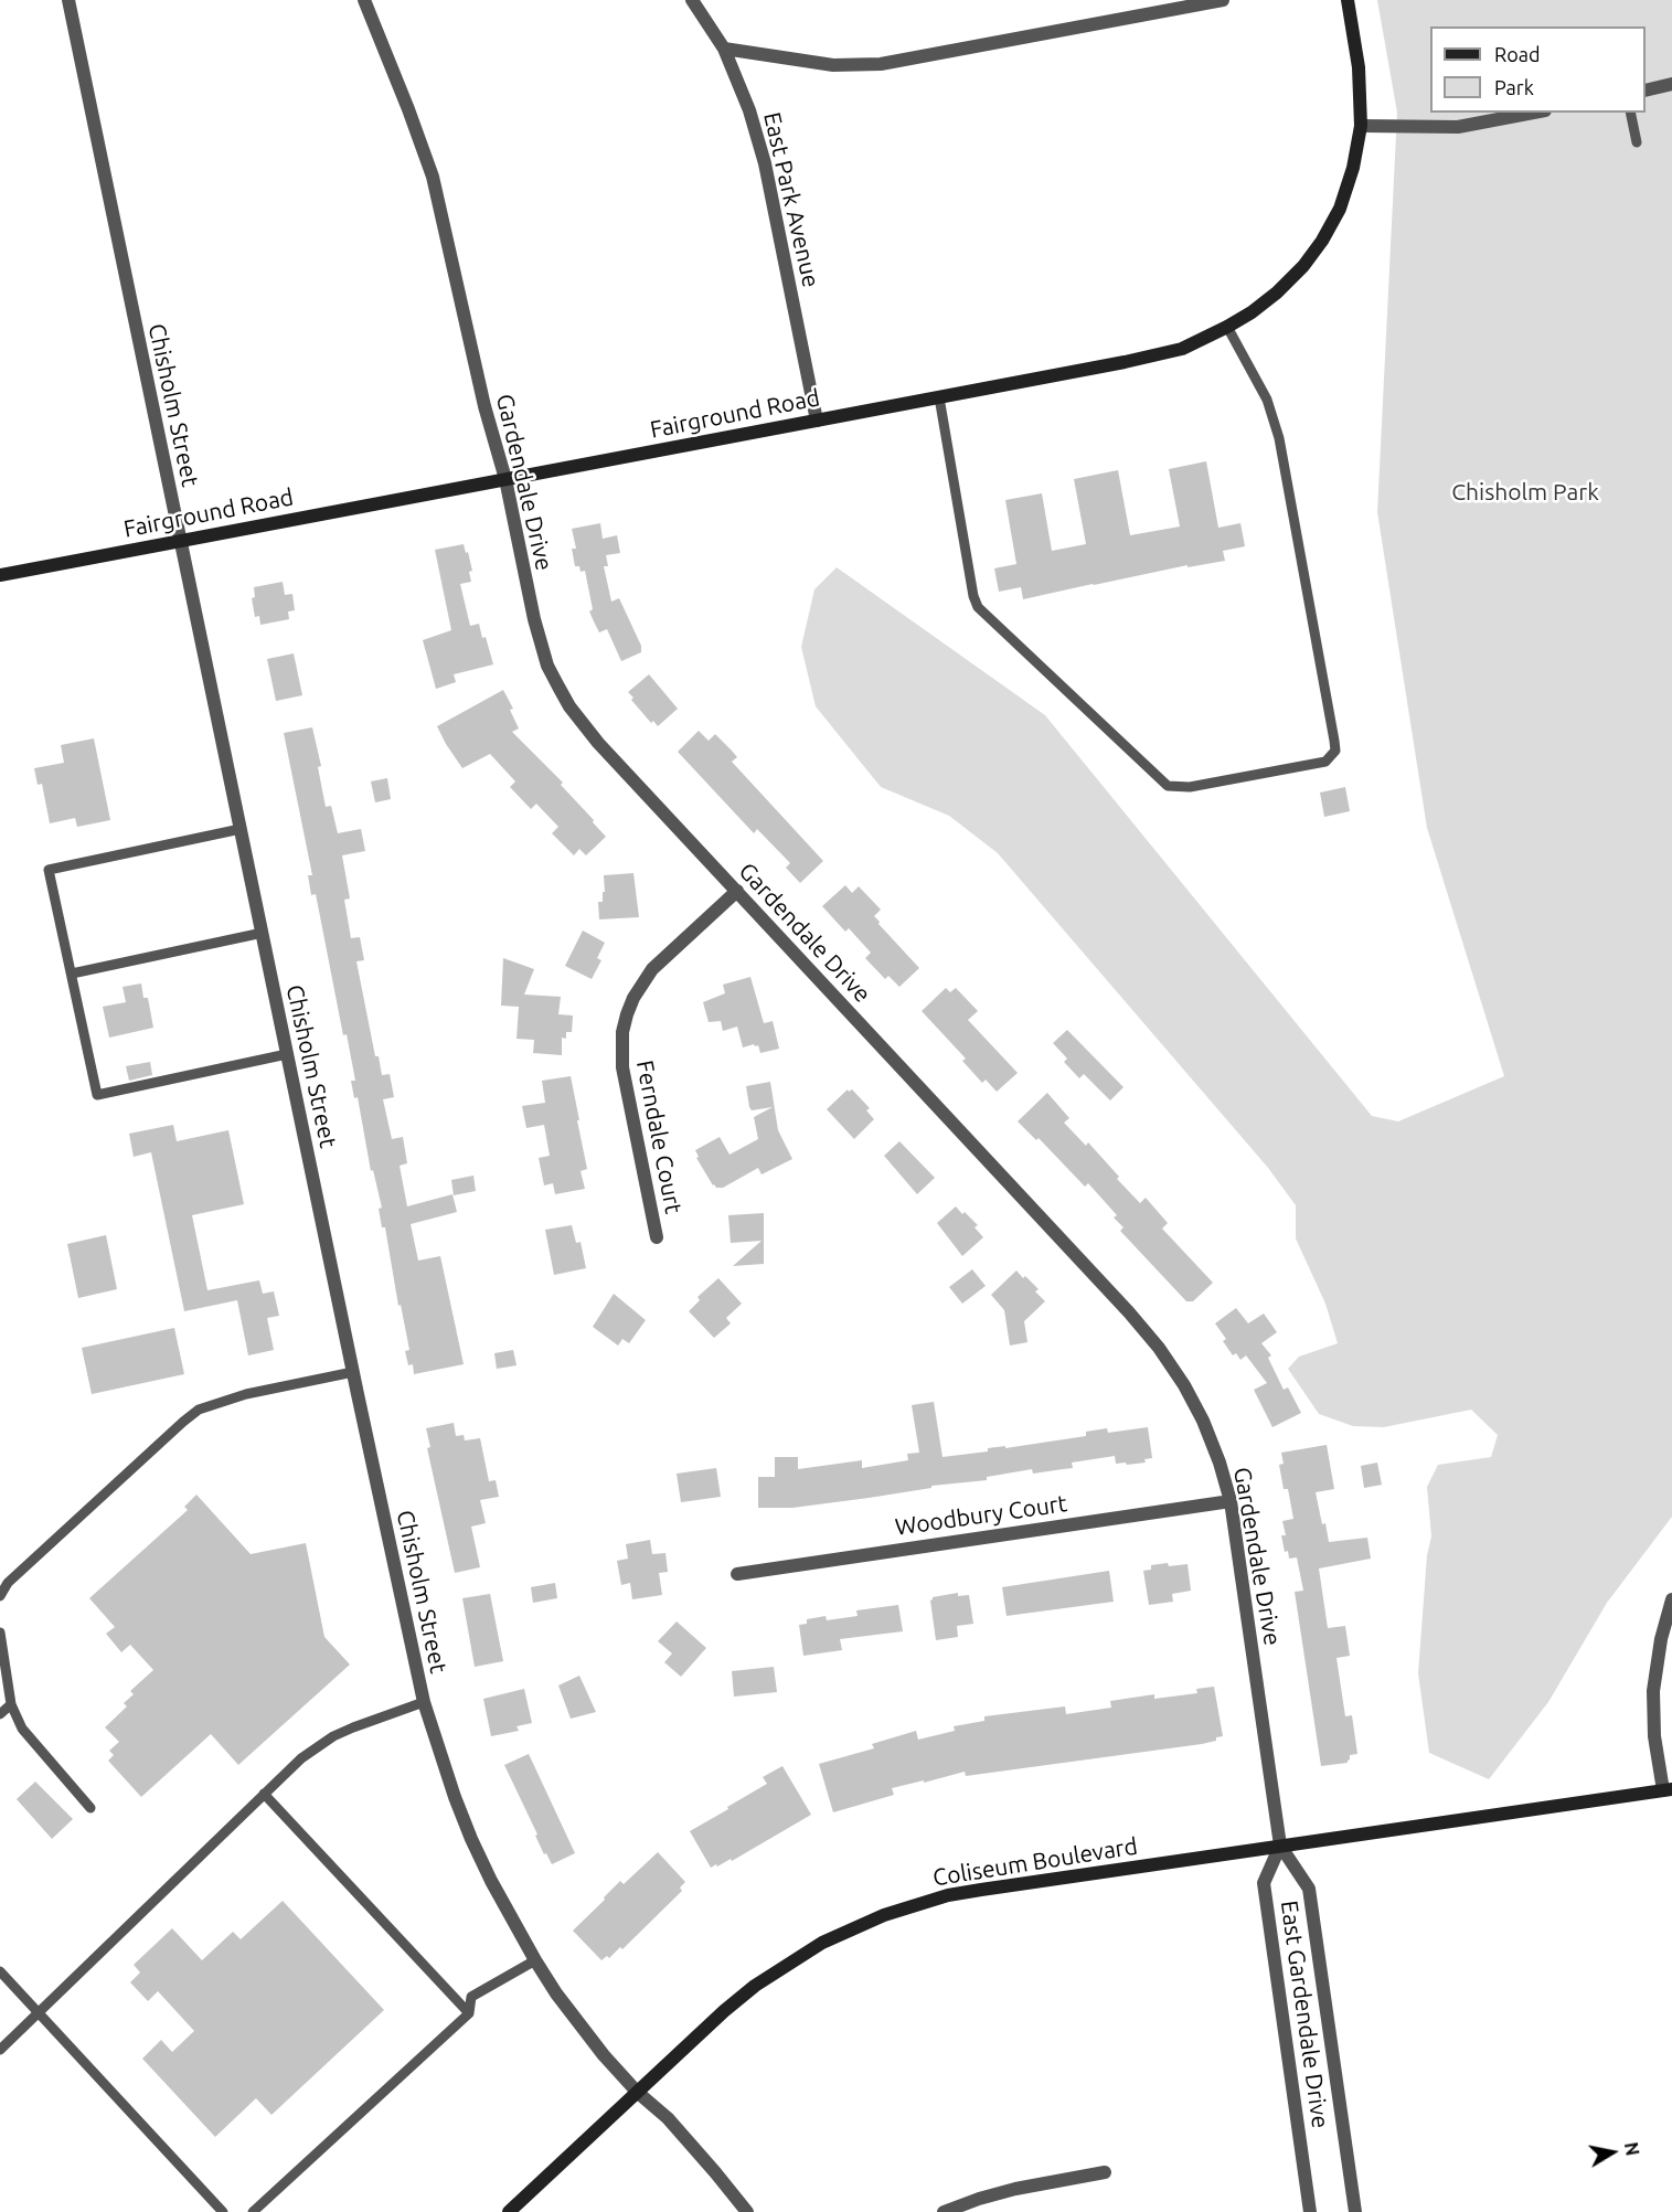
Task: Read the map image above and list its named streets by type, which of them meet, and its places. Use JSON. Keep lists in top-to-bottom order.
{
  "streets": {
    "street": [
      "East Park Avenue",
      "Chisholm Street",
      "Fairground Road",
      "Gardendale Drive",
      "Ferndale Court",
      "Woodbury Court",
      "Coliseum Boulevard",
      "East Gardendale Drive"
    ]
  },
  "crossings": [
    ["East Park Avenue", "Fairground Road"],
    ["Chisholm Street", "Fairground Road"],
    ["Chisholm Street", "Coliseum Boulevard"],
    ["Fairground Road", "Gardendale Drive"],
    ["Gardendale Drive", "Ferndale Court"],
    ["Gardendale Drive", "Woodbury Court"],
    ["Gardendale Drive", "Coliseum Boulevard"],
    ["Gardendale Drive", "East Gardendale Drive"],
    ["Coliseum Boulevard", "East Gardendale Drive"]
  ],
  "parks": ["Chisholm Park"],
  "legend": ["Road", "Park"],
  "north": "right"
}
